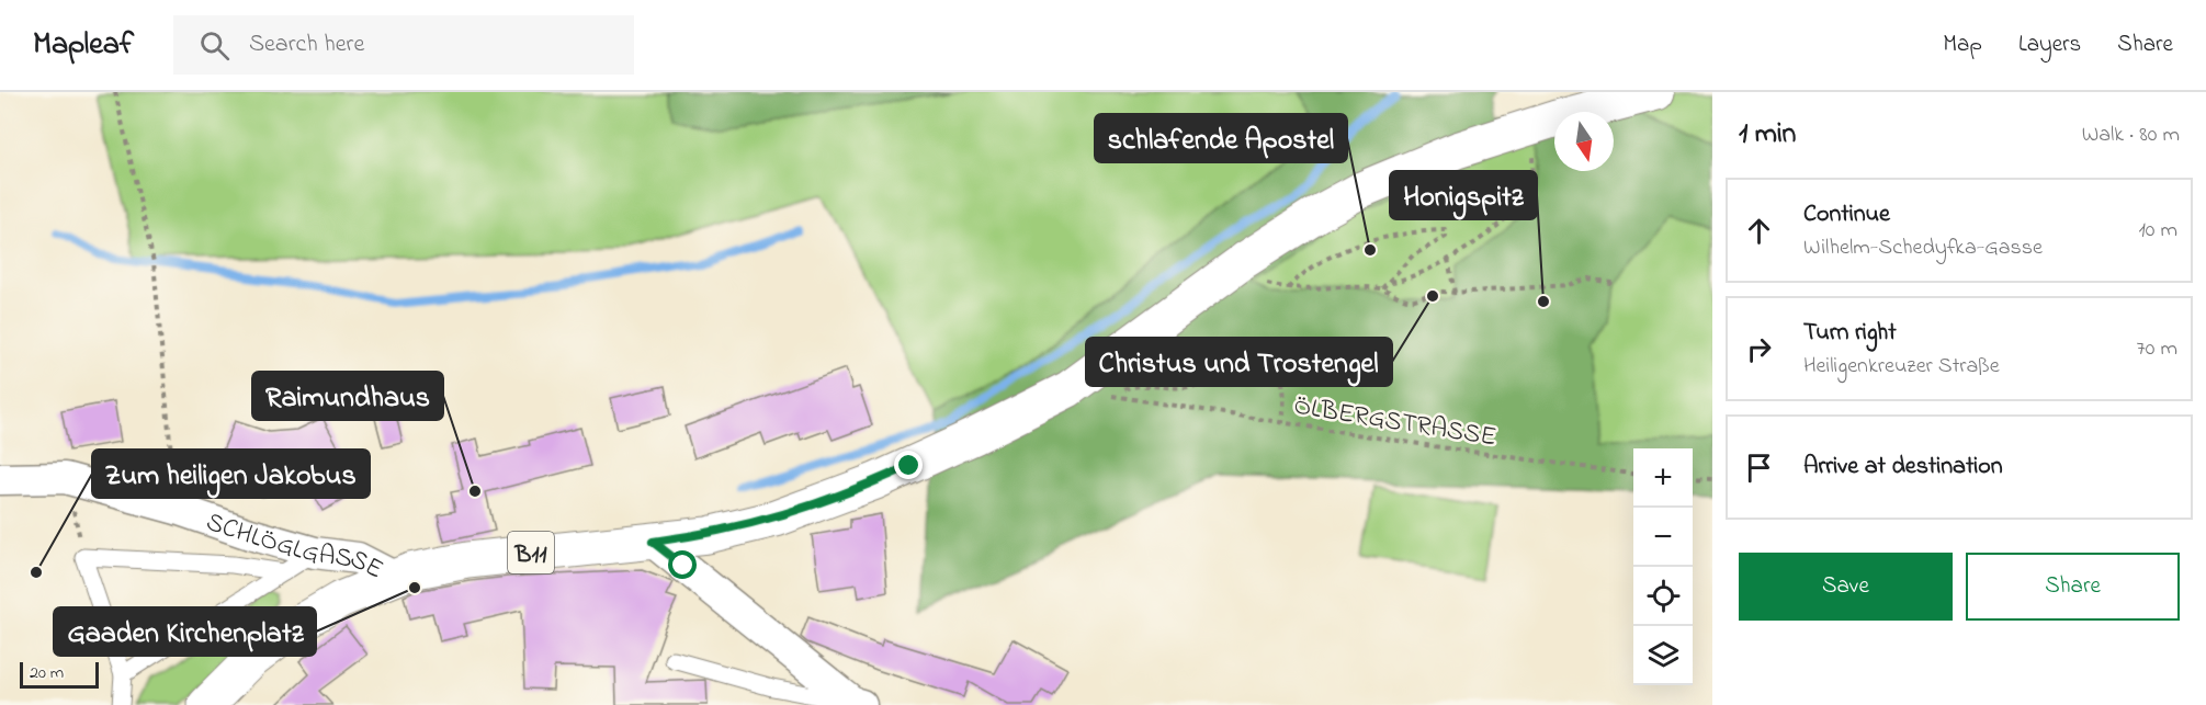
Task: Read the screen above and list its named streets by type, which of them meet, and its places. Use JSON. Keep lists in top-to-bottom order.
{
  "streets": {
    "main road": ["B11"],
    "street": ["SCHLÖGLGASSE"],
    "path": ["ÖLBERGSTRASSE"]
  },
  "crossings": [
    ["SCHLÖGLGASSE", "B11"]
  ],
  "places": [
    "schlafende Apostel",
    "Christus und Trostengel",
    "Honigspitz",
    "Raimundhaus",
    "Zum heiligen Jakobus",
    "Gaaden Kirchenplatz"
  ],
  "scale_bar": "20 m",
  "north": "bottom",
  "page": {
    "header": "Mapleaf",
    "search": "Search here",
    "nav": ["Map", "Layers", "Share"],
    "heading": ["1 min", "Walk · 80 m"],
    "list": [
      ["Continue", "Wilhelm-Schedyfka-Gasse", "10 m"],
      ["Turn right", "Heiligenkreuzer Straße", "70 m"],
      "Arrive at destination"
    ],
    "map_buttons": ["+", "−"],
    "buttons": ["Save", "Share"],
    "scale": "20 m"
  }
}
